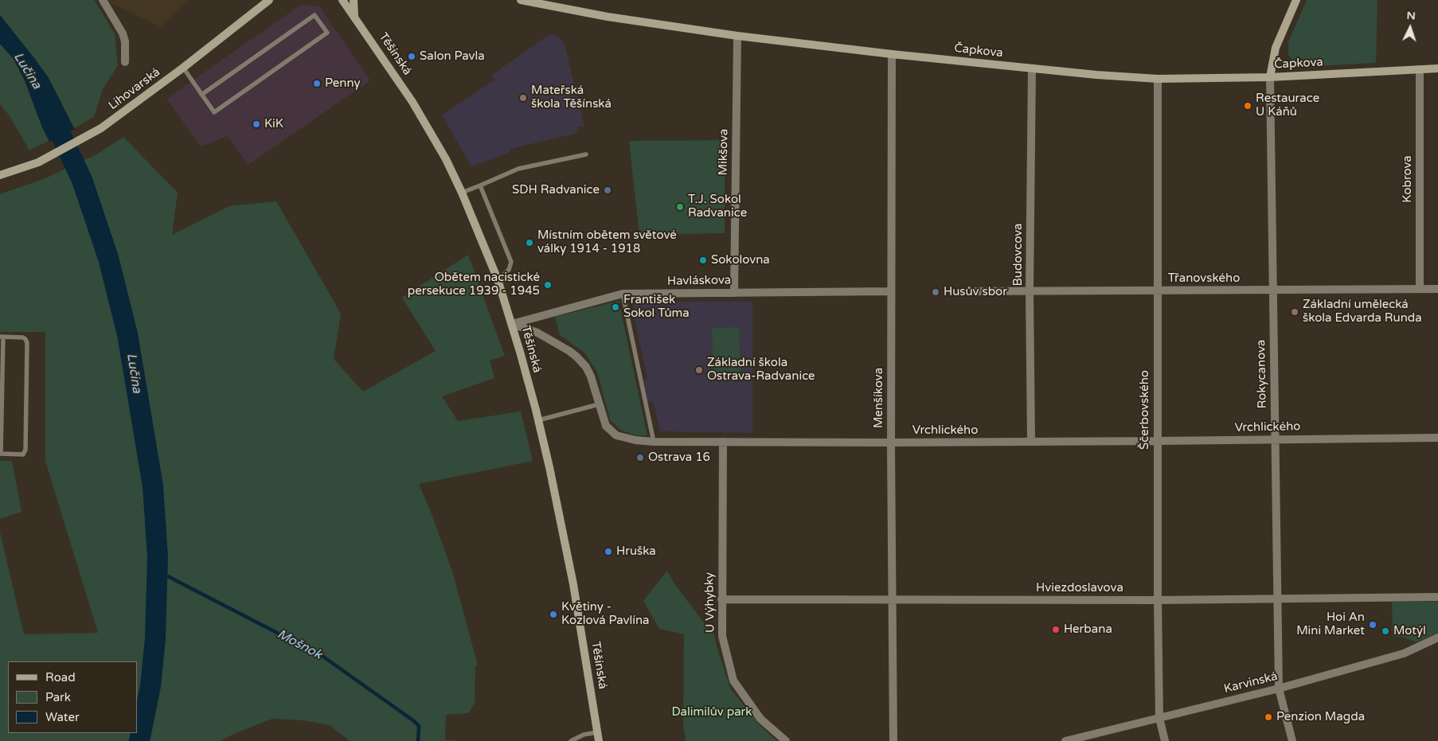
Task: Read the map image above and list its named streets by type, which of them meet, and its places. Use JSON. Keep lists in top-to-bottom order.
{
  "streets": {
    "street": [
      "Čapkova",
      "Těšínská",
      "Lihovarská",
      "Mikšova",
      "Kobrova",
      "Budovcova",
      "Třanovského",
      "Havláskova",
      "Rokycanova",
      "Menšíkova",
      "Ščerbovského",
      "Vrchlického",
      "Hviezdoslavova",
      "U Výhybky",
      "Karvinská"
    ]
  },
  "crossings": [
    ["Čapkova", "Mikšova"],
    ["Čapkova", "Kobrova"],
    ["Čapkova", "Budovcova"],
    ["Čapkova", "Rokycanova"],
    ["Čapkova", "Menšíkova"],
    ["Čapkova", "Ščerbovského"],
    ["Těšínská", "Havláskova"],
    ["Těšínská", "Vrchlického"],
    ["Mikšova", "Havláskova"],
    ["Kobrova", "Třanovského"],
    ["Budovcova", "Třanovského"],
    ["Budovcova", "Vrchlického"],
    ["Třanovského", "Rokycanova"],
    ["Třanovského", "Ščerbovského"],
    ["Havláskova", "Menšíkova"],
    ["Havláskova", "Vrchlického"],
    ["Rokycanova", "Vrchlického"],
    ["Rokycanova", "Hviezdoslavova"],
    ["Rokycanova", "Karvinská"],
    ["Menšíkova", "Vrchlického"],
    ["Menšíkova", "Hviezdoslavova"],
    ["Ščerbovského", "Vrchlického"],
    ["Ščerbovského", "Hviezdoslavova"],
    ["Ščerbovského", "Karvinská"],
    ["Vrchlického", "U Výhybky"],
    ["Hviezdoslavova", "U Výhybky"]
  ],
  "water": ["Lučina", "Mošnok"],
  "parks": ["Dalimilův park"],
  "places": [
    "Salon Pavla",
    "Penny",
    "Mateřská škola Těšínská",
    "Restaurace U Káňů",
    "KiK",
    "SDH Radvanice",
    "T.J. Sokol Radvanice",
    "Místním obětem světové války 1914 - 1918",
    "Sokolovna",
    "Obětem nacistické persekuce 1939 - 1945",
    "Husův sbor",
    "František Sokol Tůma",
    "Základní umělecká škola Edvarda Runda",
    "Základní škola Ostrava-Radvanice",
    "Ostrava 16",
    "Hruška",
    "Květiny - Kozlová Pavlína",
    "Hoi An Mini Market",
    "Herbana",
    "Motýl",
    "Penzion Magda"
  ],
  "legend": ["Road", "Park", "Water"],
  "north": "top"
}
